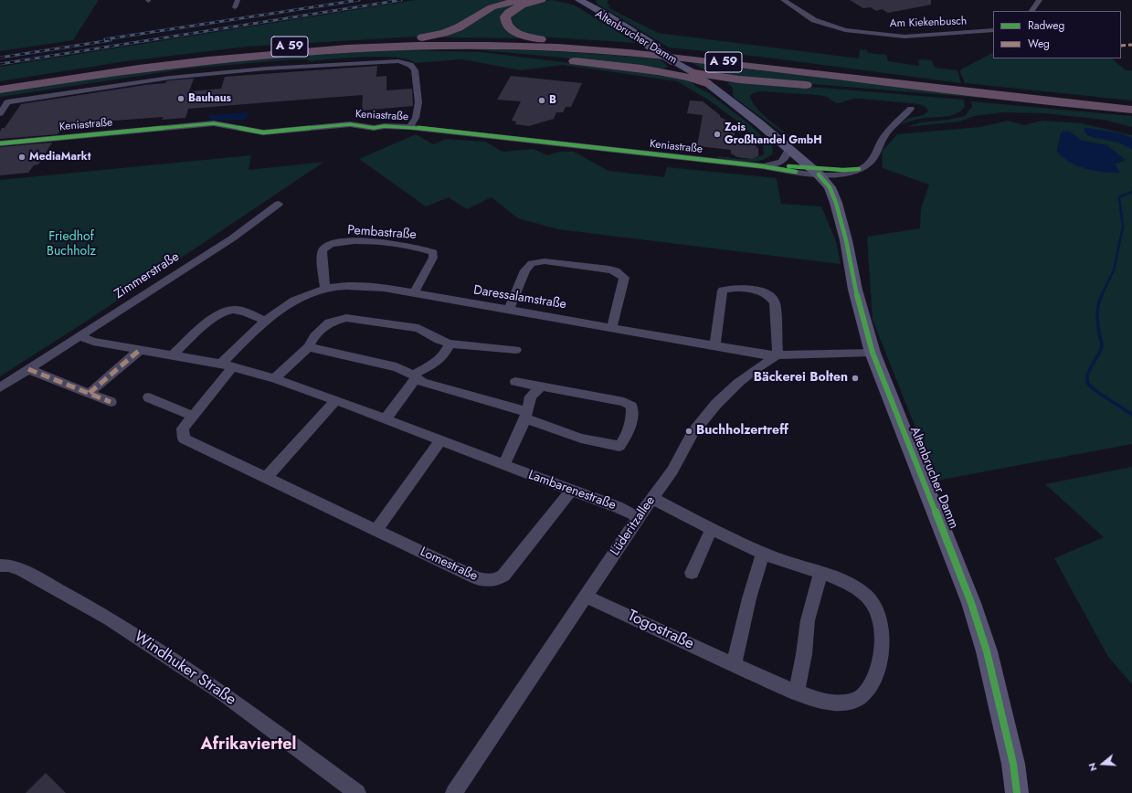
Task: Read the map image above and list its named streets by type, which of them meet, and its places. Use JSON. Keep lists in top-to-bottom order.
{
  "streets": {
    "highway": ["A 59"],
    "main road": ["Altenbrucher Damm"],
    "street": [
      "Am Kiekenbusch",
      "Keniastraße",
      "Pembastraße",
      "Zimmerstraße",
      "Daressalamstraße",
      "Lambarenestraße",
      "Lüderitzallee",
      "Lomestraße",
      "Togostraße",
      "Windhuker Straße"
    ]
  },
  "crossings": [
    ["Altenbrucher Damm", "Keniastraße"],
    ["Pembastraße", "Daressalamstraße"],
    ["Zimmerstraße", "Lambarenestraße"],
    ["Daressalamstraße", "Lambarenestraße"],
    ["Daressalamstraße", "Lüderitzallee"],
    ["Daressalamstraße", "Lomestraße"],
    ["Lambarenestraße", "Lüderitzallee"],
    ["Lambarenestraße", "Lomestraße"],
    ["Lüderitzallee", "Togostraße"]
  ],
  "districts": ["Afrikaviertel"],
  "parks": ["Friedhof Buchholz"],
  "places": [
    "Bauhaus",
    "B",
    "Zois Großhandel GmbH",
    "MediaMarkt",
    "Bäckerei Bolten",
    "Buchholzertreff"
  ],
  "legend": ["Radweg", "Weg"],
  "north": "left"
}
